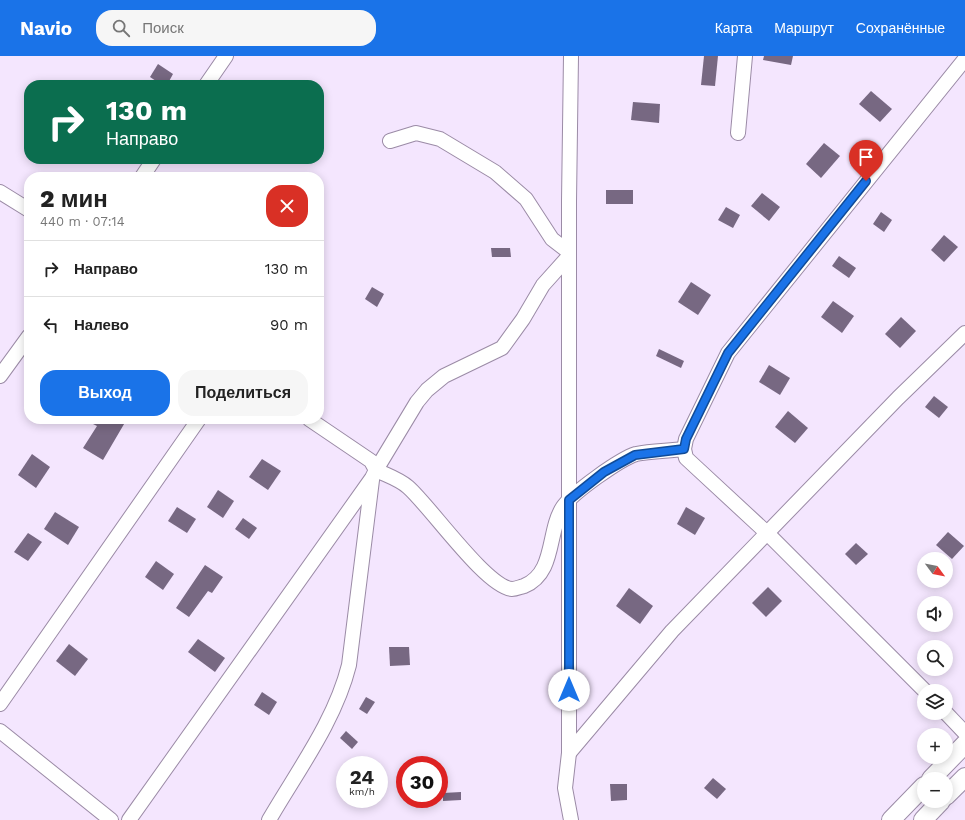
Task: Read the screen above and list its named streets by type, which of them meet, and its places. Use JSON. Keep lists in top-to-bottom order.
{
  "north": "bottom right",
  "page": {
    "header": "Navio",
    "search": "Поиск",
    "nav": ["Карта", "Маршрут", "Сохранённые"],
    "turn": ["130 m", "Направо"],
    "heading": ["2 мин", "440 m · 07:14"],
    "list": [
      {
        "name": "Направо",
        "value": "130 m"
      },
      {
        "name": "Налево",
        "value": "90 m"
      }
    ],
    "buttons": ["Выход", "Поделиться"],
    "map_buttons": ["+", "−"],
    "speed": "24 km/h",
    "limit": "30"
  }
}
